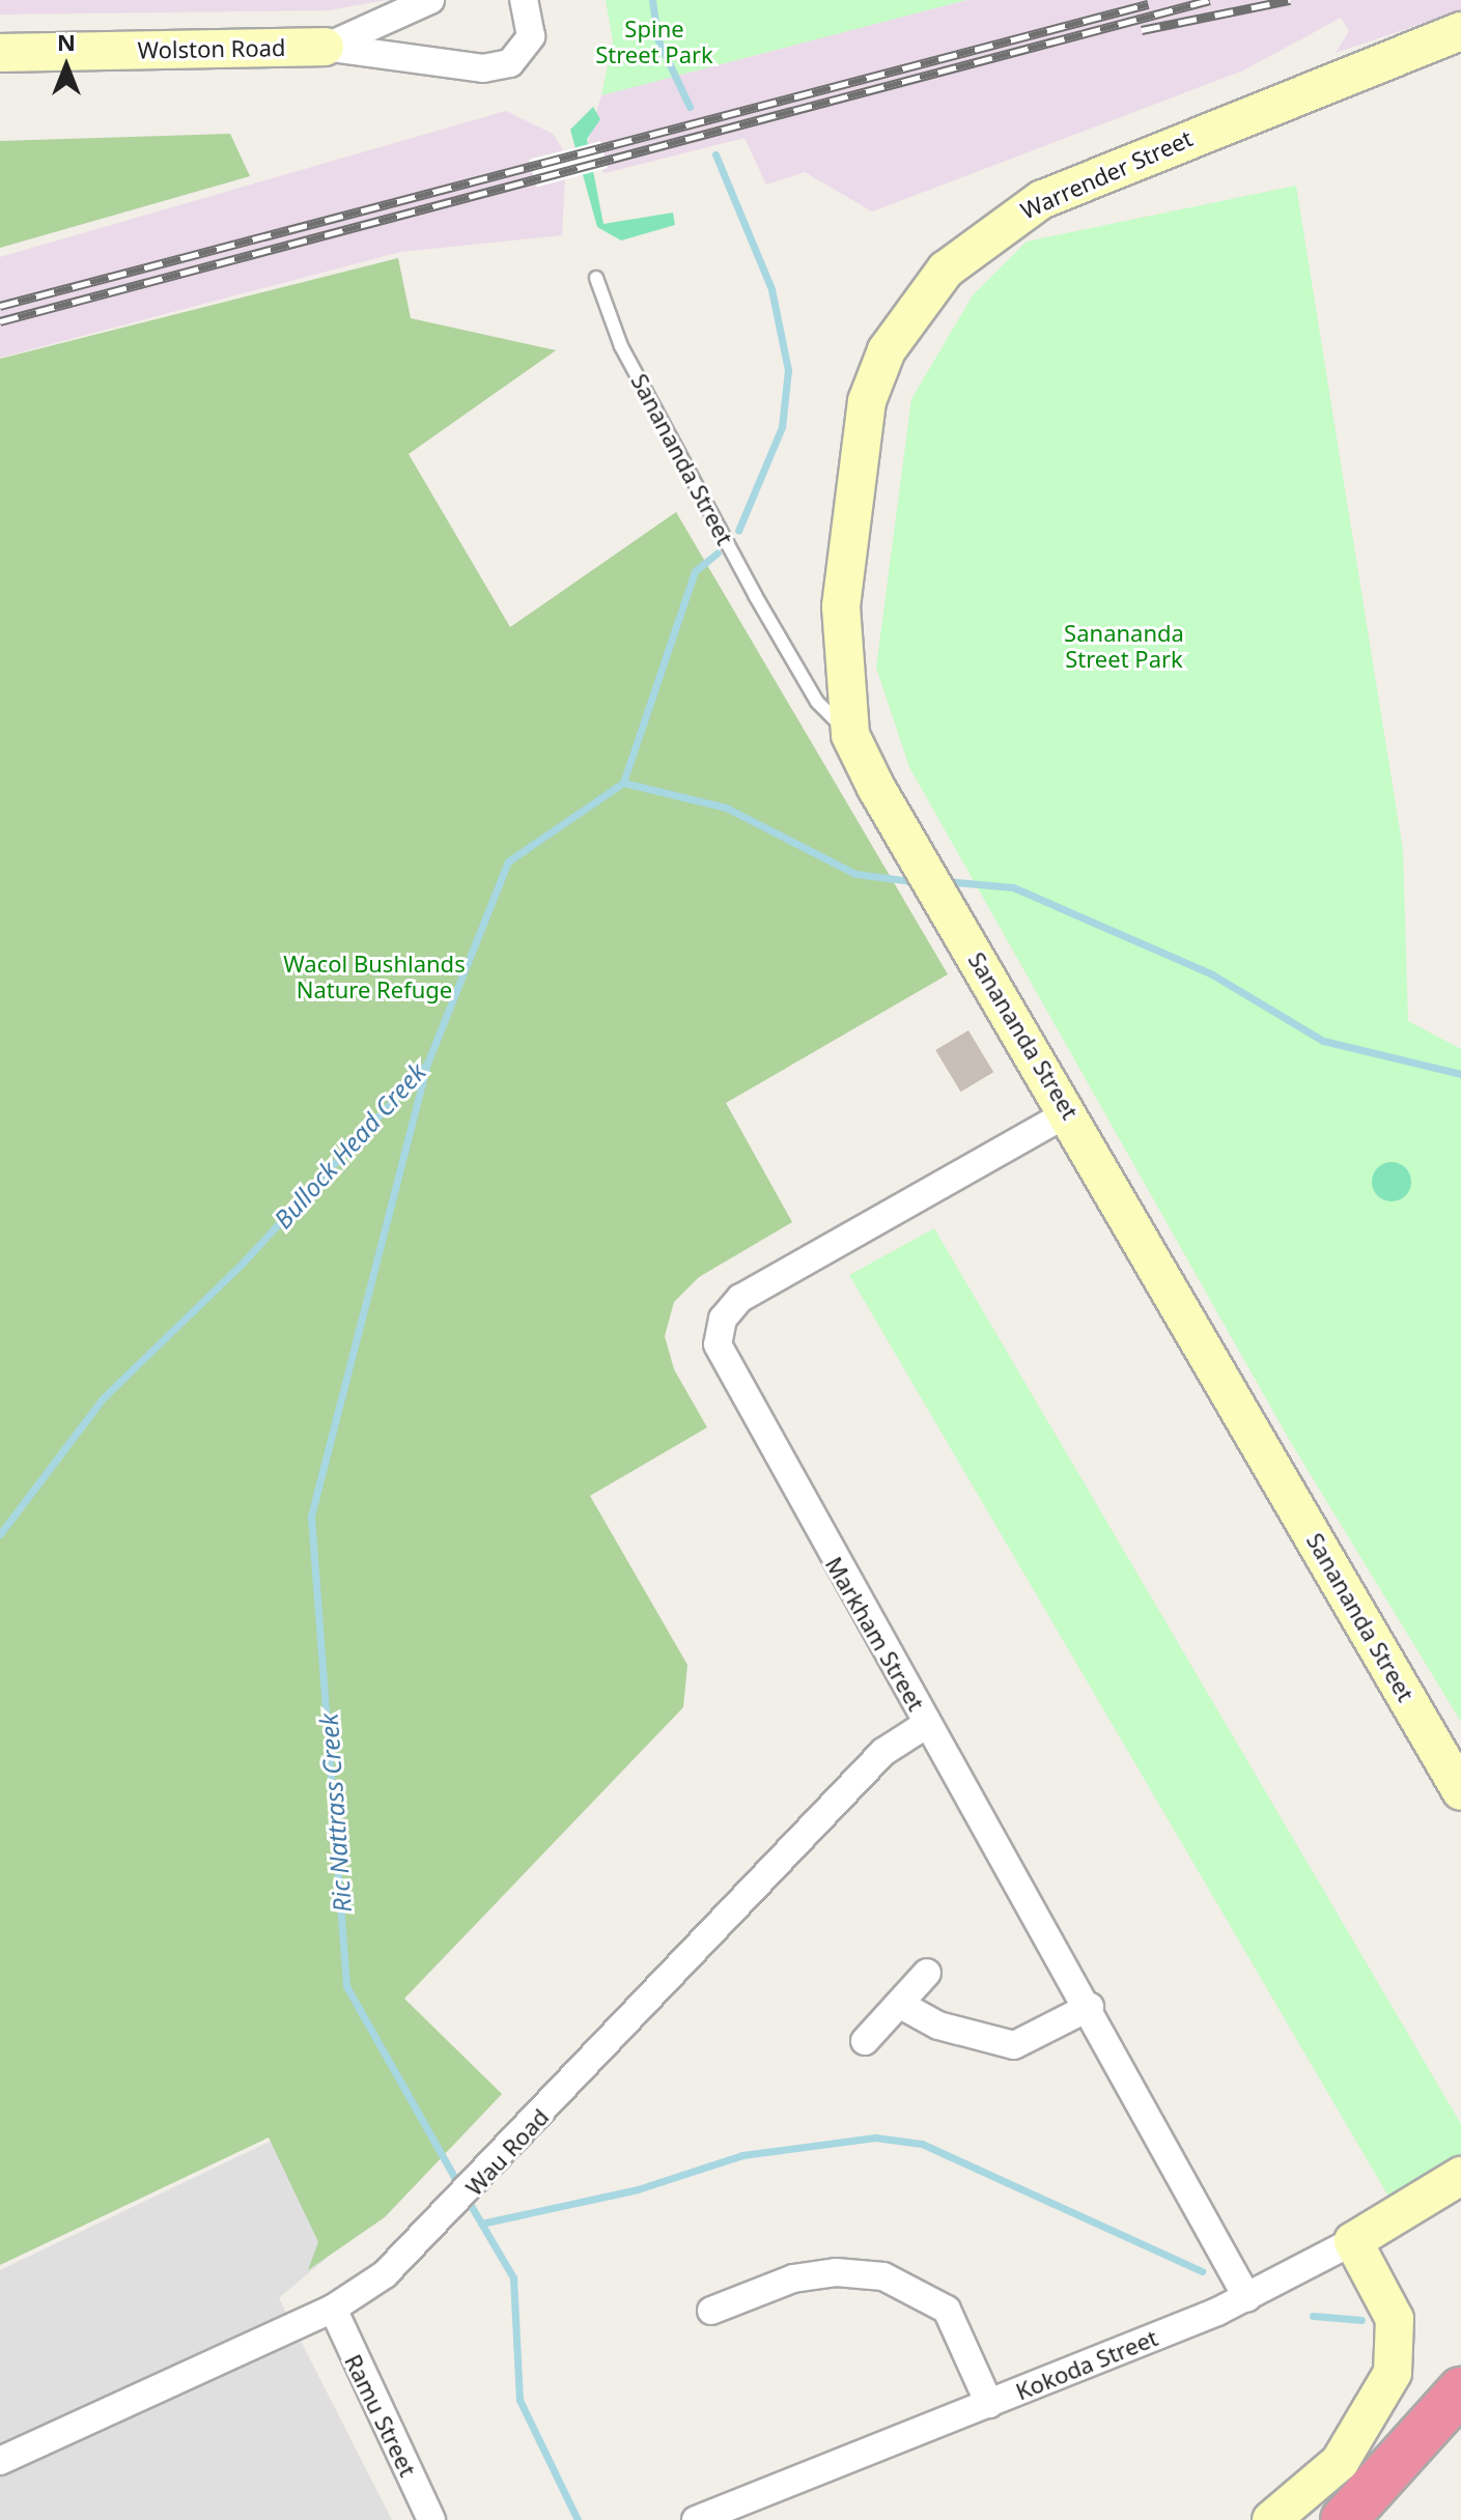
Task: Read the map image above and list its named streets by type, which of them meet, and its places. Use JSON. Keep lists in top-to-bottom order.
{
  "streets": {
    "street": [
      "Wolston Road",
      "Warrender Street",
      "Sanananda Street",
      "Markham Street",
      "Wau Road",
      "Kokoda Street",
      "Ramu Street"
    ]
  },
  "crossings": [
    ["Warrender Street", "Sanananda Street"],
    ["Sanananda Street", "Markham Street"],
    ["Markham Street", "Wau Road"],
    ["Markham Street", "Kokoda Street"],
    ["Wau Road", "Ramu Street"]
  ],
  "water": ["Bullock Head Creek", "Ric Nattrass Creek"],
  "parks": ["Spine Street Park", "Sanananda Street Park", "Wacol Bushlands Nature Refuge"],
  "north": "top"
}
